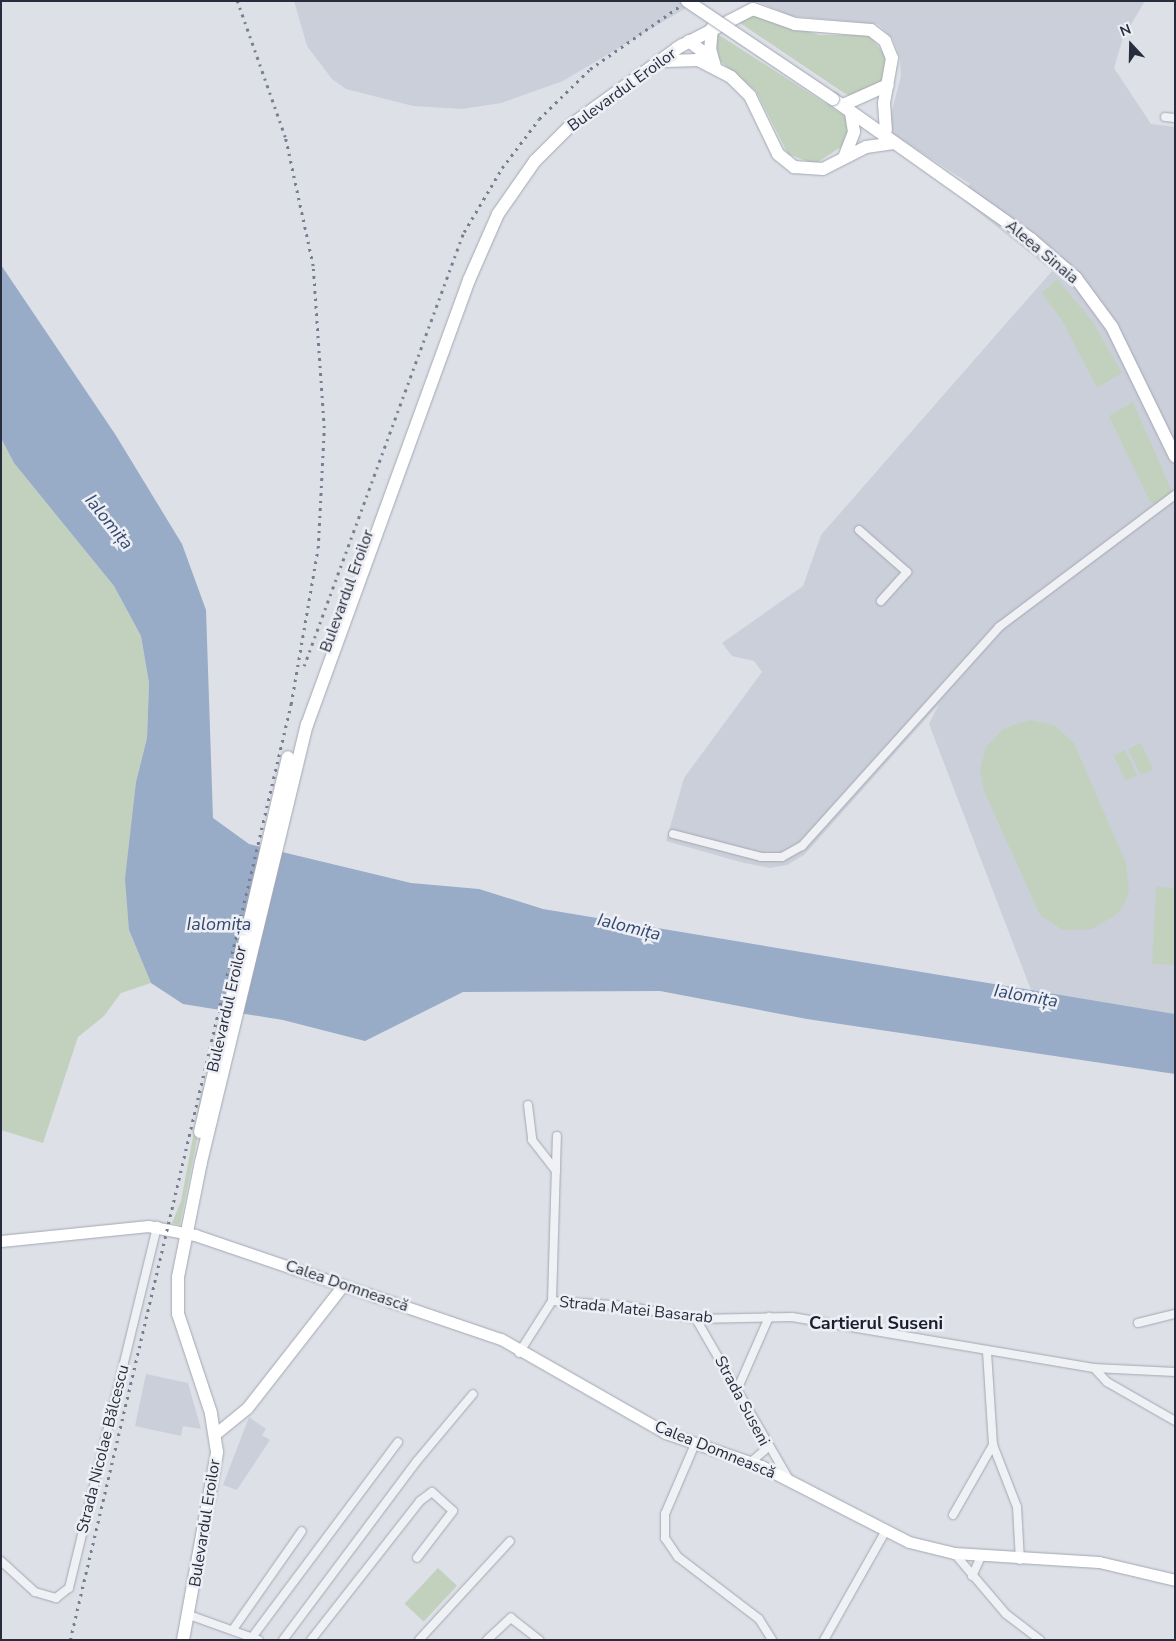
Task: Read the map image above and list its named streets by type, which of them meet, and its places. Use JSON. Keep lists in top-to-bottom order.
{
  "streets": {
    "main road": ["Bulevardul Eroilor", "Aleea Sinaia", "Calea Domnească"],
    "street": ["Strada Matei Basarab", "Strada Suseni", "Strada Nicolae Bălcescu"]
  },
  "crossings": [
    ["Bulevardul Eroilor", "Aleea Sinaia"],
    ["Bulevardul Eroilor", "Calea Domnească"],
    ["Calea Domnească", "Strada Matei Basarab"],
    ["Calea Domnească", "Strada Suseni"],
    ["Strada Matei Basarab", "Strada Suseni"]
  ],
  "districts": ["Cartierul Suseni"],
  "water": ["Ialomița"],
  "north": "top"
}
